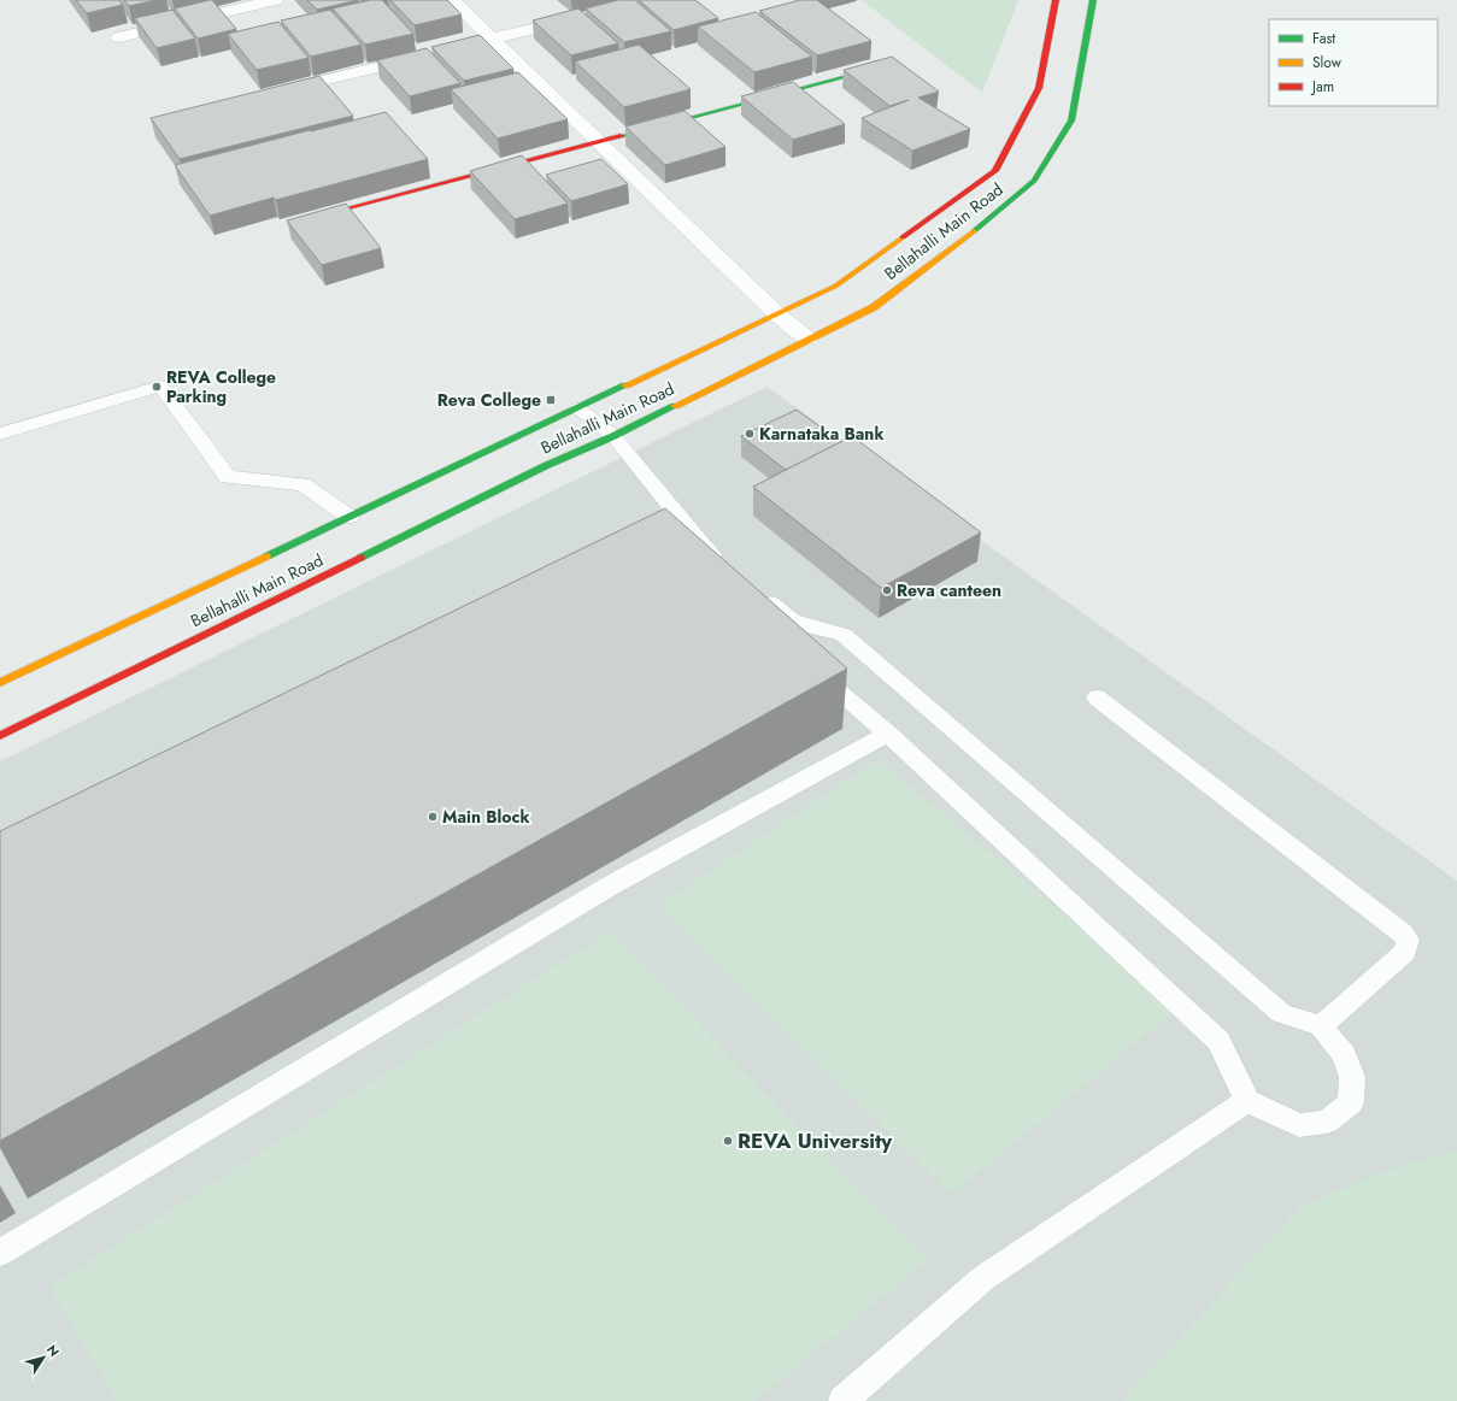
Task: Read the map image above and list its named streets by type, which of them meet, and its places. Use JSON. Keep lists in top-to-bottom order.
{
  "streets": {
    "main road": ["Bellahalli Main Road"]
  },
  "places": {
    "other": [
      "REVA College Parking",
      "Karnataka Bank",
      "Reva canteen",
      "Main Block",
      "REVA University"
    ],
    "transit": ["Reva College"]
  },
  "legend": ["Fast", "Slow", "Jam"],
  "north": "top right"
}
